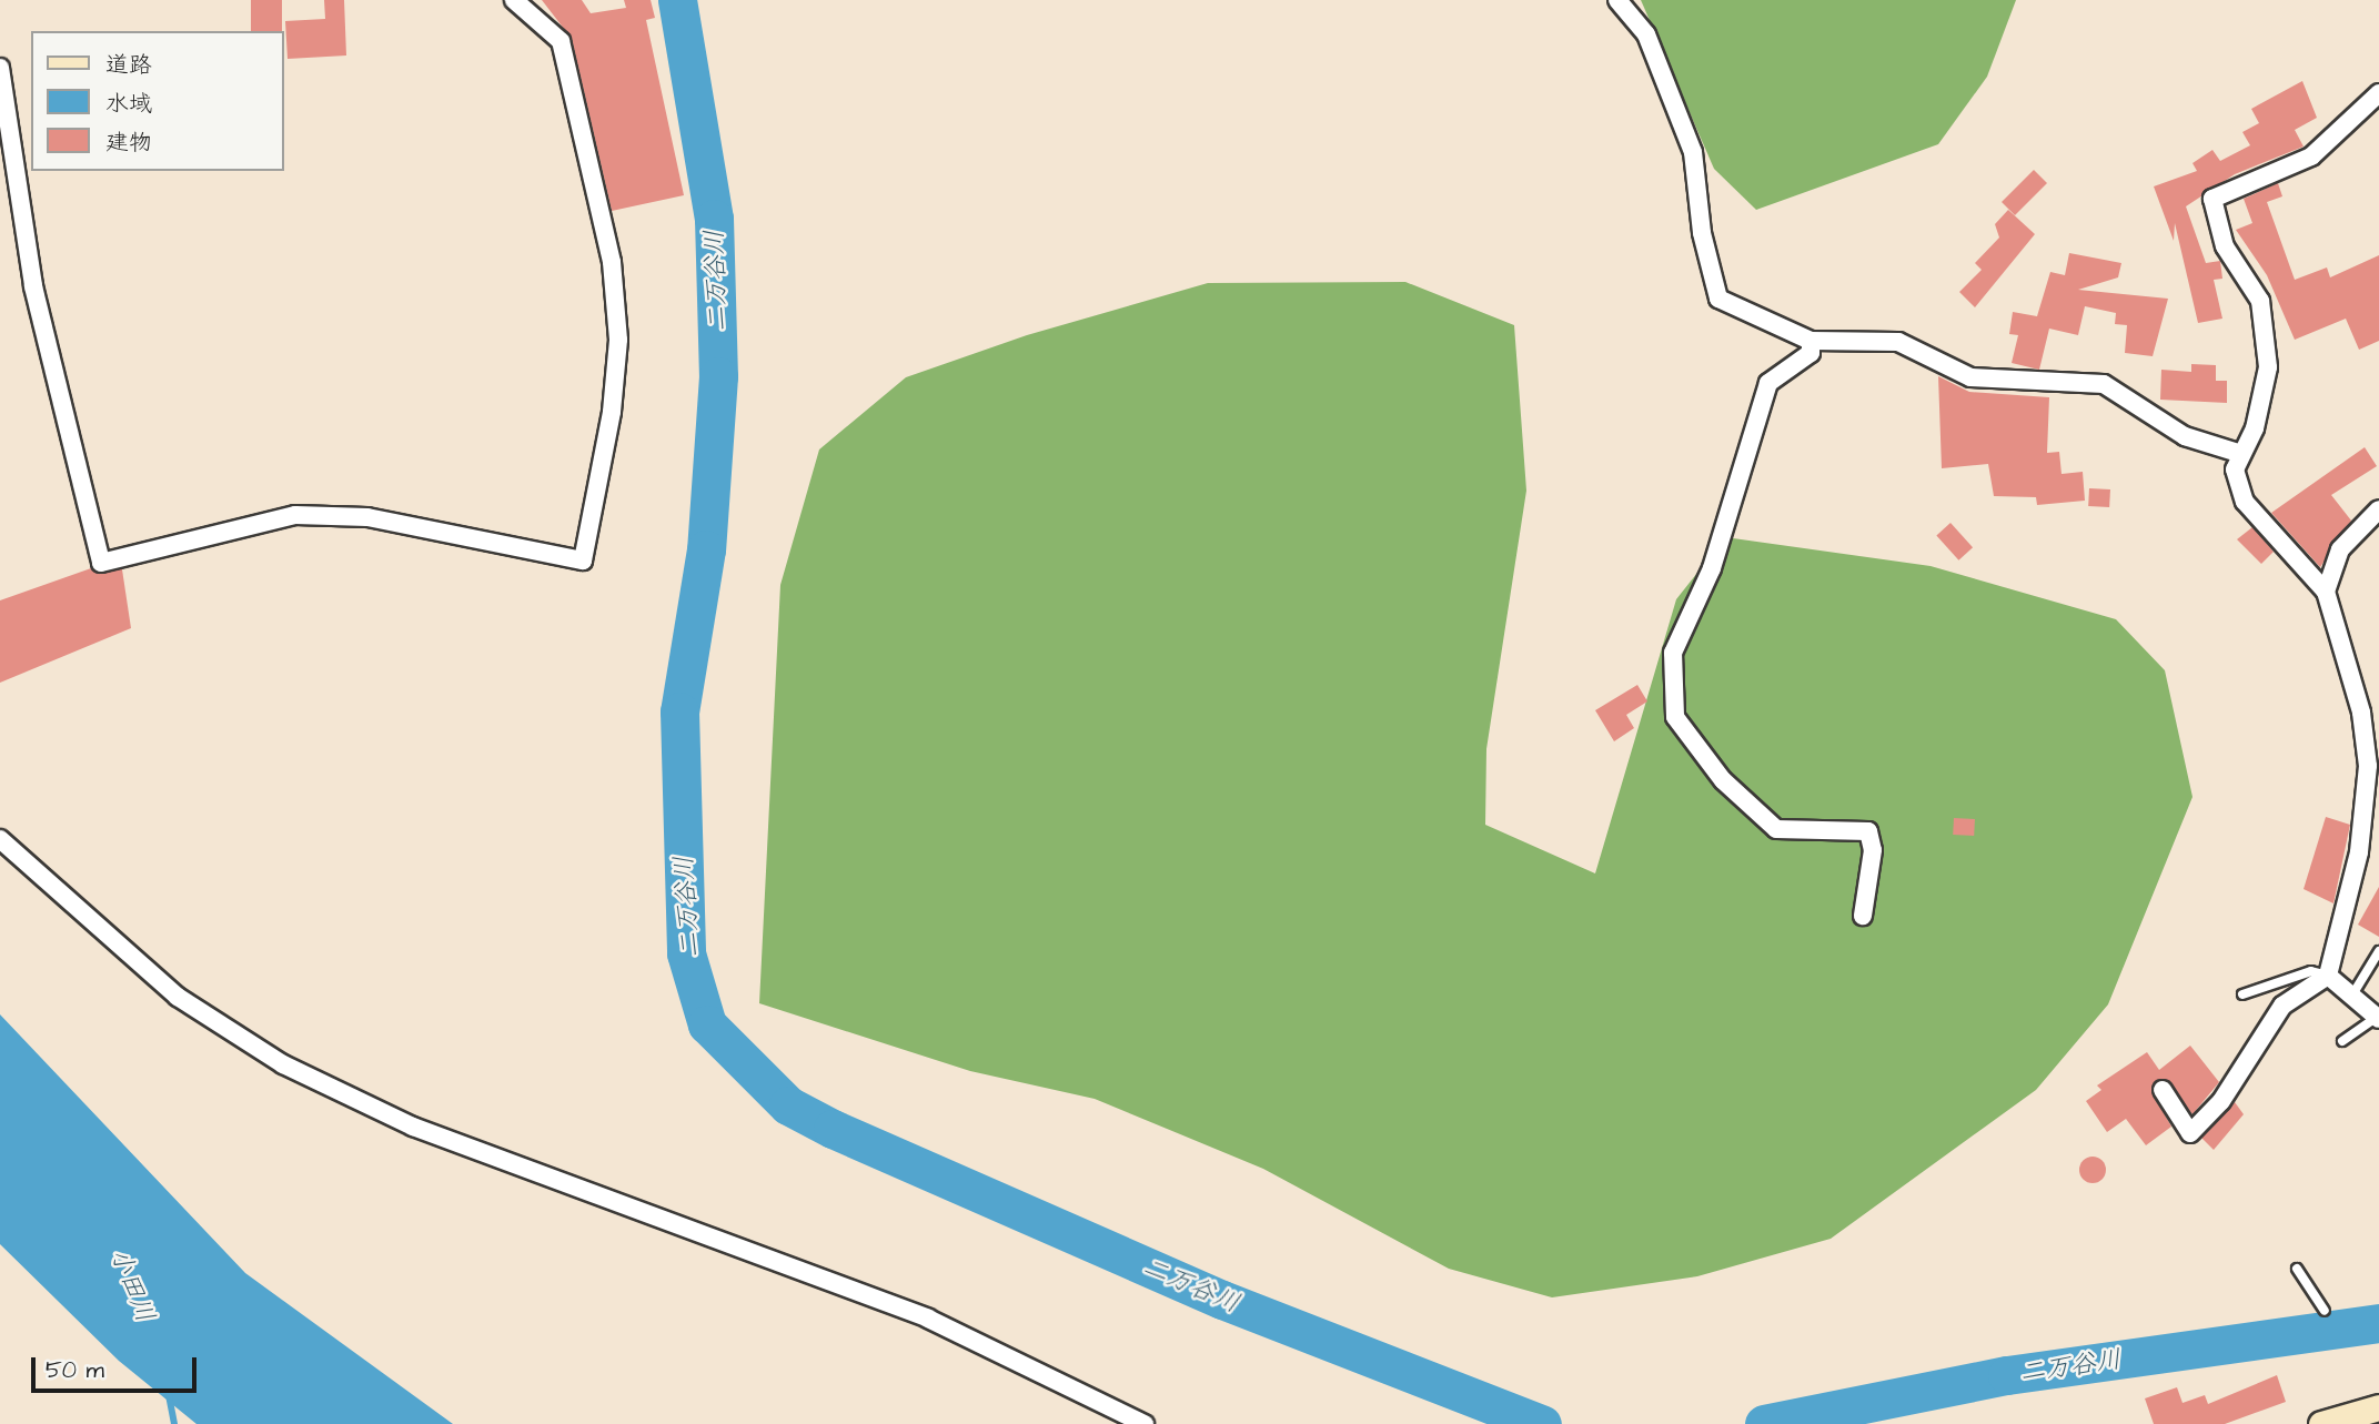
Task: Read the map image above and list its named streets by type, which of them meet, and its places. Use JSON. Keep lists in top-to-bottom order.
{
  "water": ["二万谷川", "小田川"],
  "legend": ["道路", "水域", "建物"],
  "scale_bar": "50 m"
}
